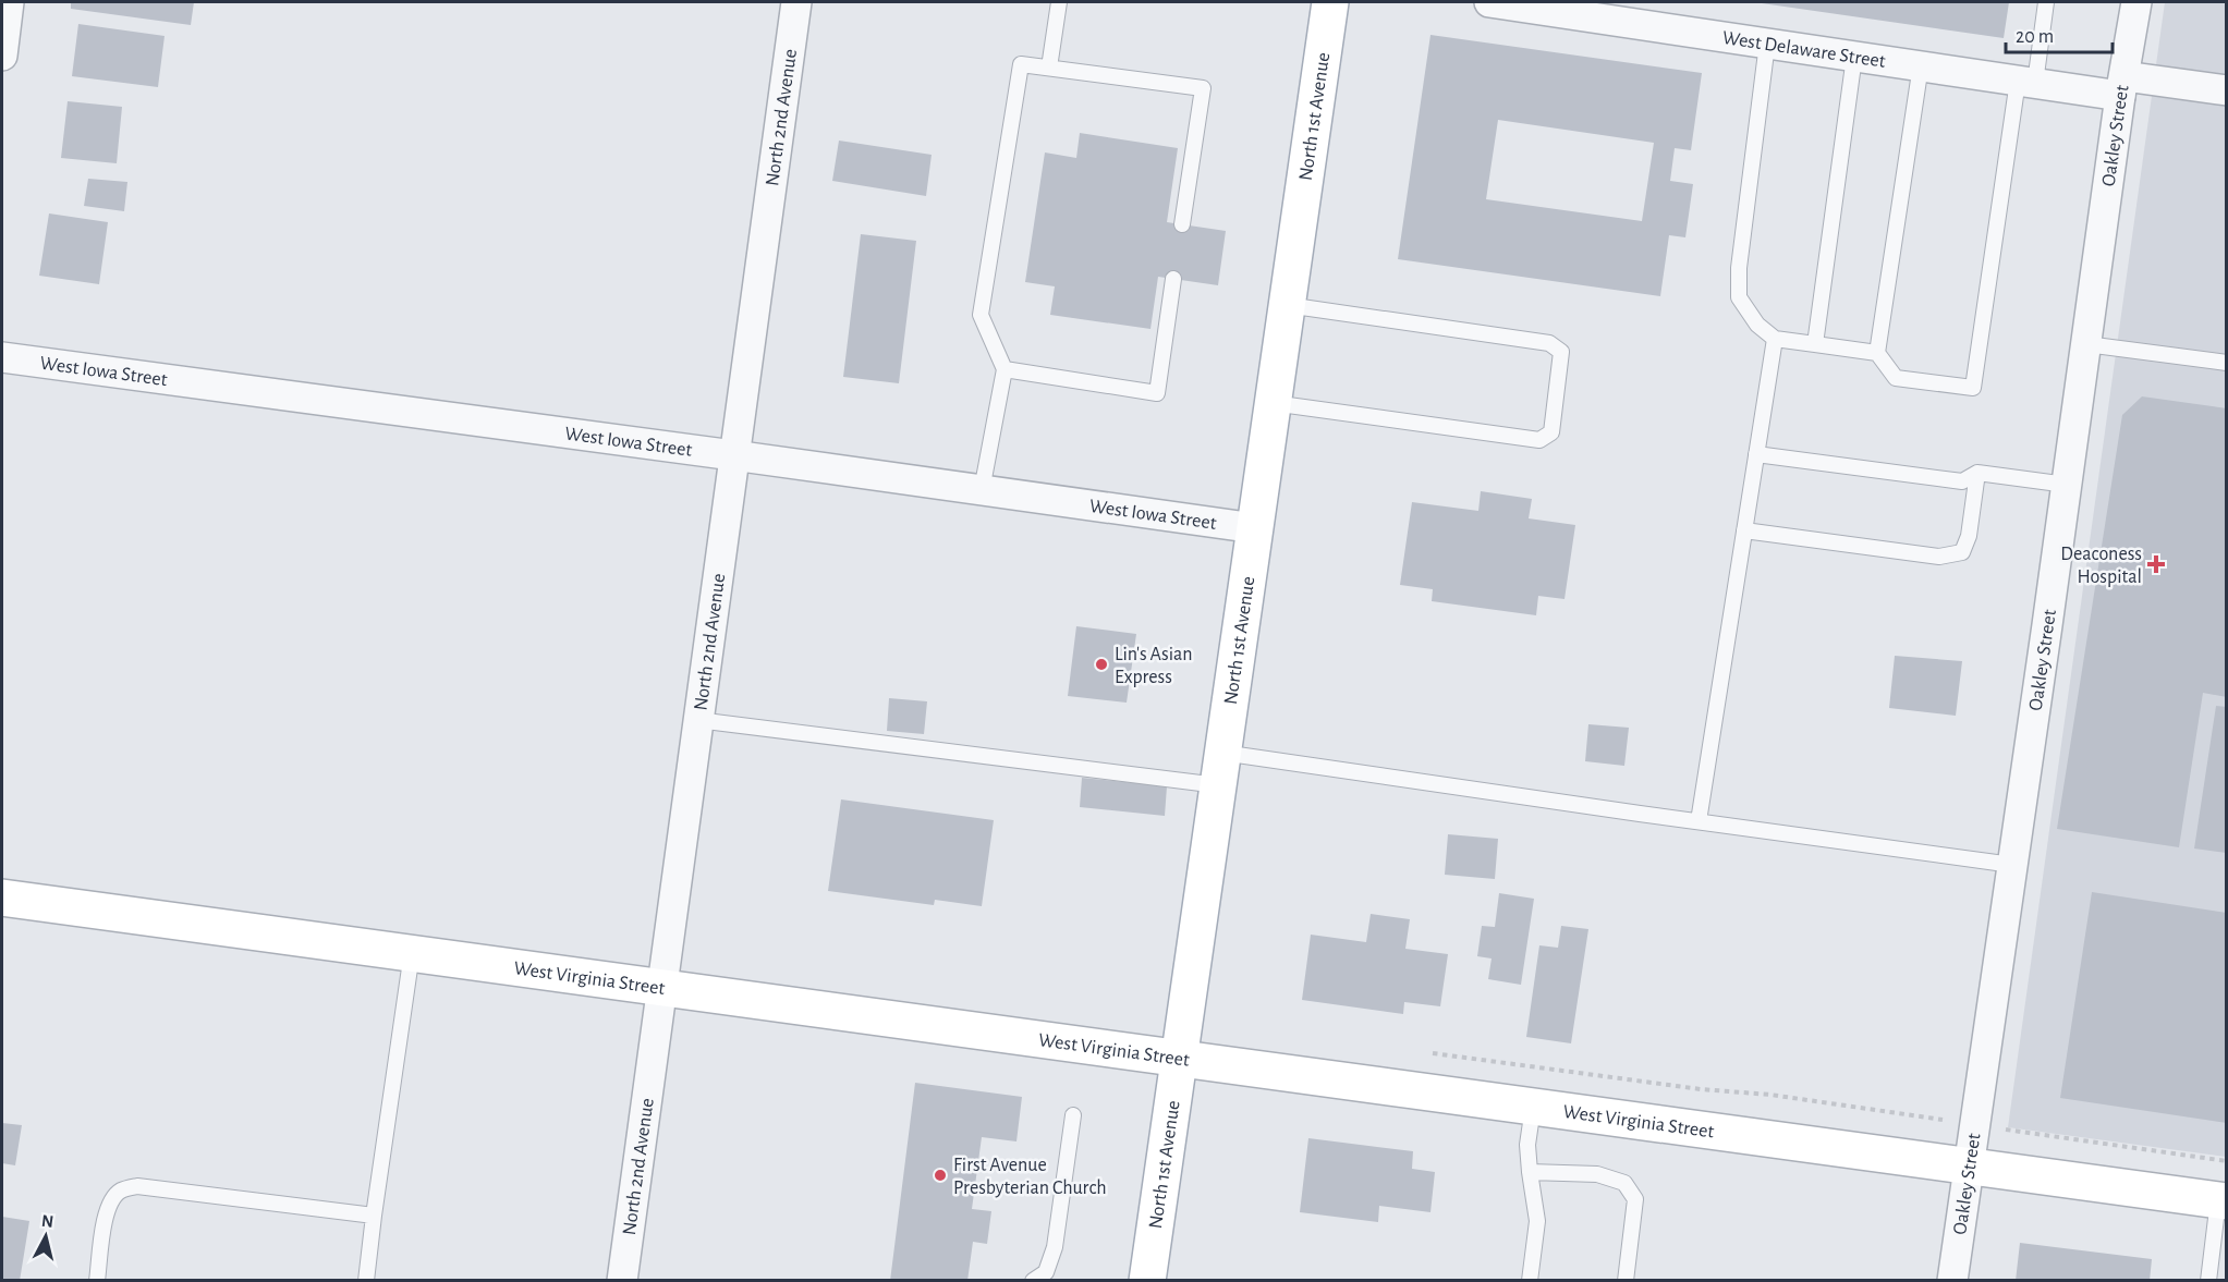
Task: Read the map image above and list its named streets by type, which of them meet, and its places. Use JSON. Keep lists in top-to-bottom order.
{
  "streets": {
    "street": [
      "West Delaware Street",
      "North 2nd Avenue",
      "North 1st Avenue",
      "Oakley Street",
      "West Iowa Street",
      "West Virginia Street"
    ]
  },
  "crossings": [
    ["West Delaware Street", "Oakley Street"],
    ["North 2nd Avenue", "West Iowa Street"],
    ["North 2nd Avenue", "West Virginia Street"],
    ["North 1st Avenue", "West Iowa Street"],
    ["North 1st Avenue", "West Virginia Street"],
    ["Oakley Street", "West Virginia Street"]
  ],
  "places": {
    "health": ["Deaconess Hospital"],
    "other": ["Lin's Asian Express", "First Avenue Presbyterian Church"]
  },
  "scale_bar": "20 m",
  "north": "top"
}
